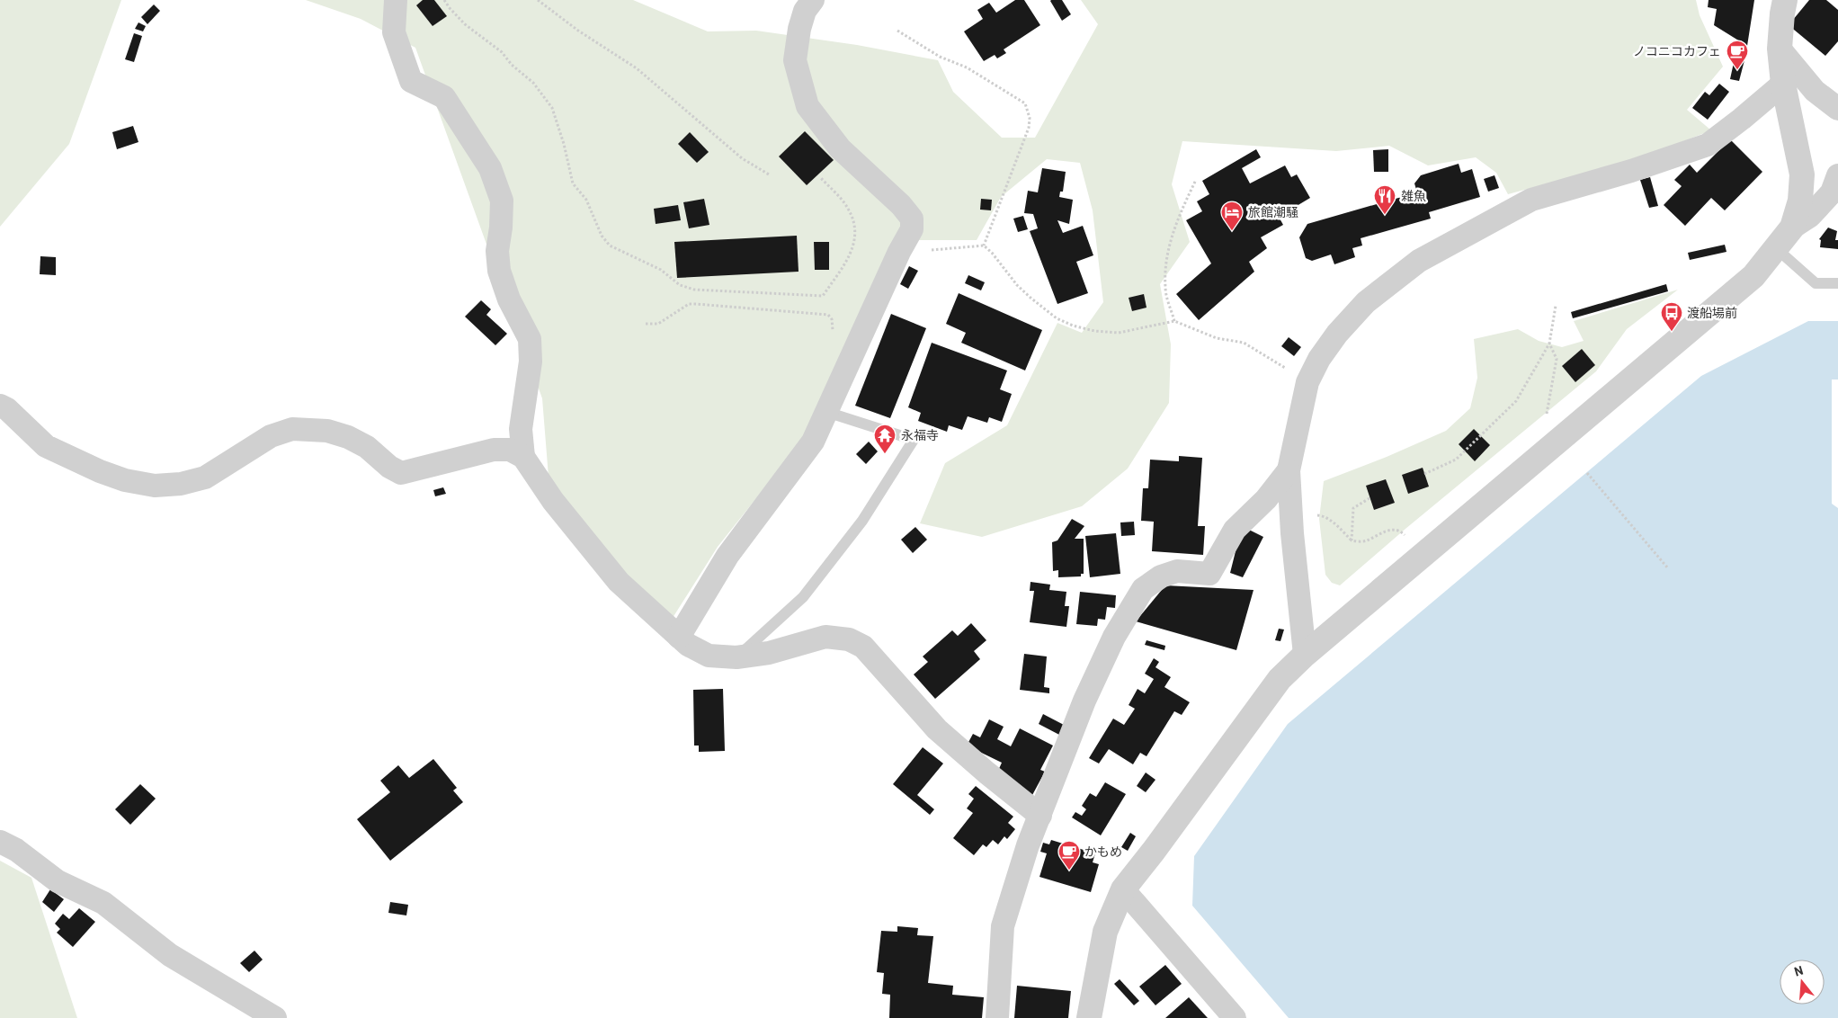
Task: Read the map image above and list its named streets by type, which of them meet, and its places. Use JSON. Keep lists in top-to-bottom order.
{
  "places": {
    "cafe": ["ノコニコカフェ", "かもめ"],
    "restaurant": ["雑魚"],
    "hotel": ["旅館潮騒"],
    "bus stop": ["渡船場前"],
    "temple": ["永福寺"]
  },
  "north": "top"
}
